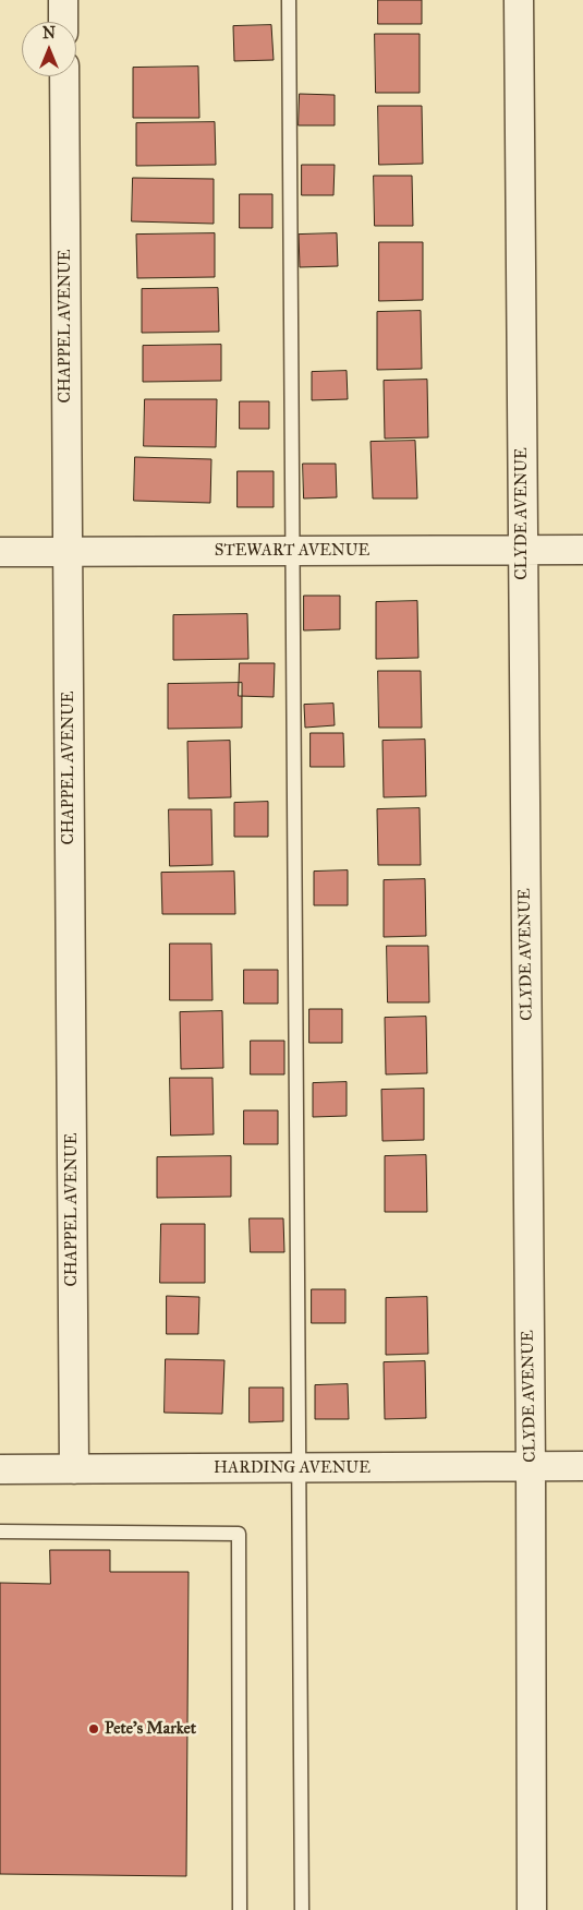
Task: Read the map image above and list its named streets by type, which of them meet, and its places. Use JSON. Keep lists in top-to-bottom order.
{
  "streets": {
    "street": [
      "CHAPPEL AVENUE",
      "CLYDE AVENUE",
      "STEWART AVENUE",
      "HARDING AVENUE"
    ]
  },
  "crossings": [
    ["CHAPPEL AVENUE", "STEWART AVENUE"],
    ["CHAPPEL AVENUE", "HARDING AVENUE"],
    ["CLYDE AVENUE", "STEWART AVENUE"],
    ["CLYDE AVENUE", "HARDING AVENUE"]
  ],
  "places": ["Pete's Market"],
  "north": "top"
}
